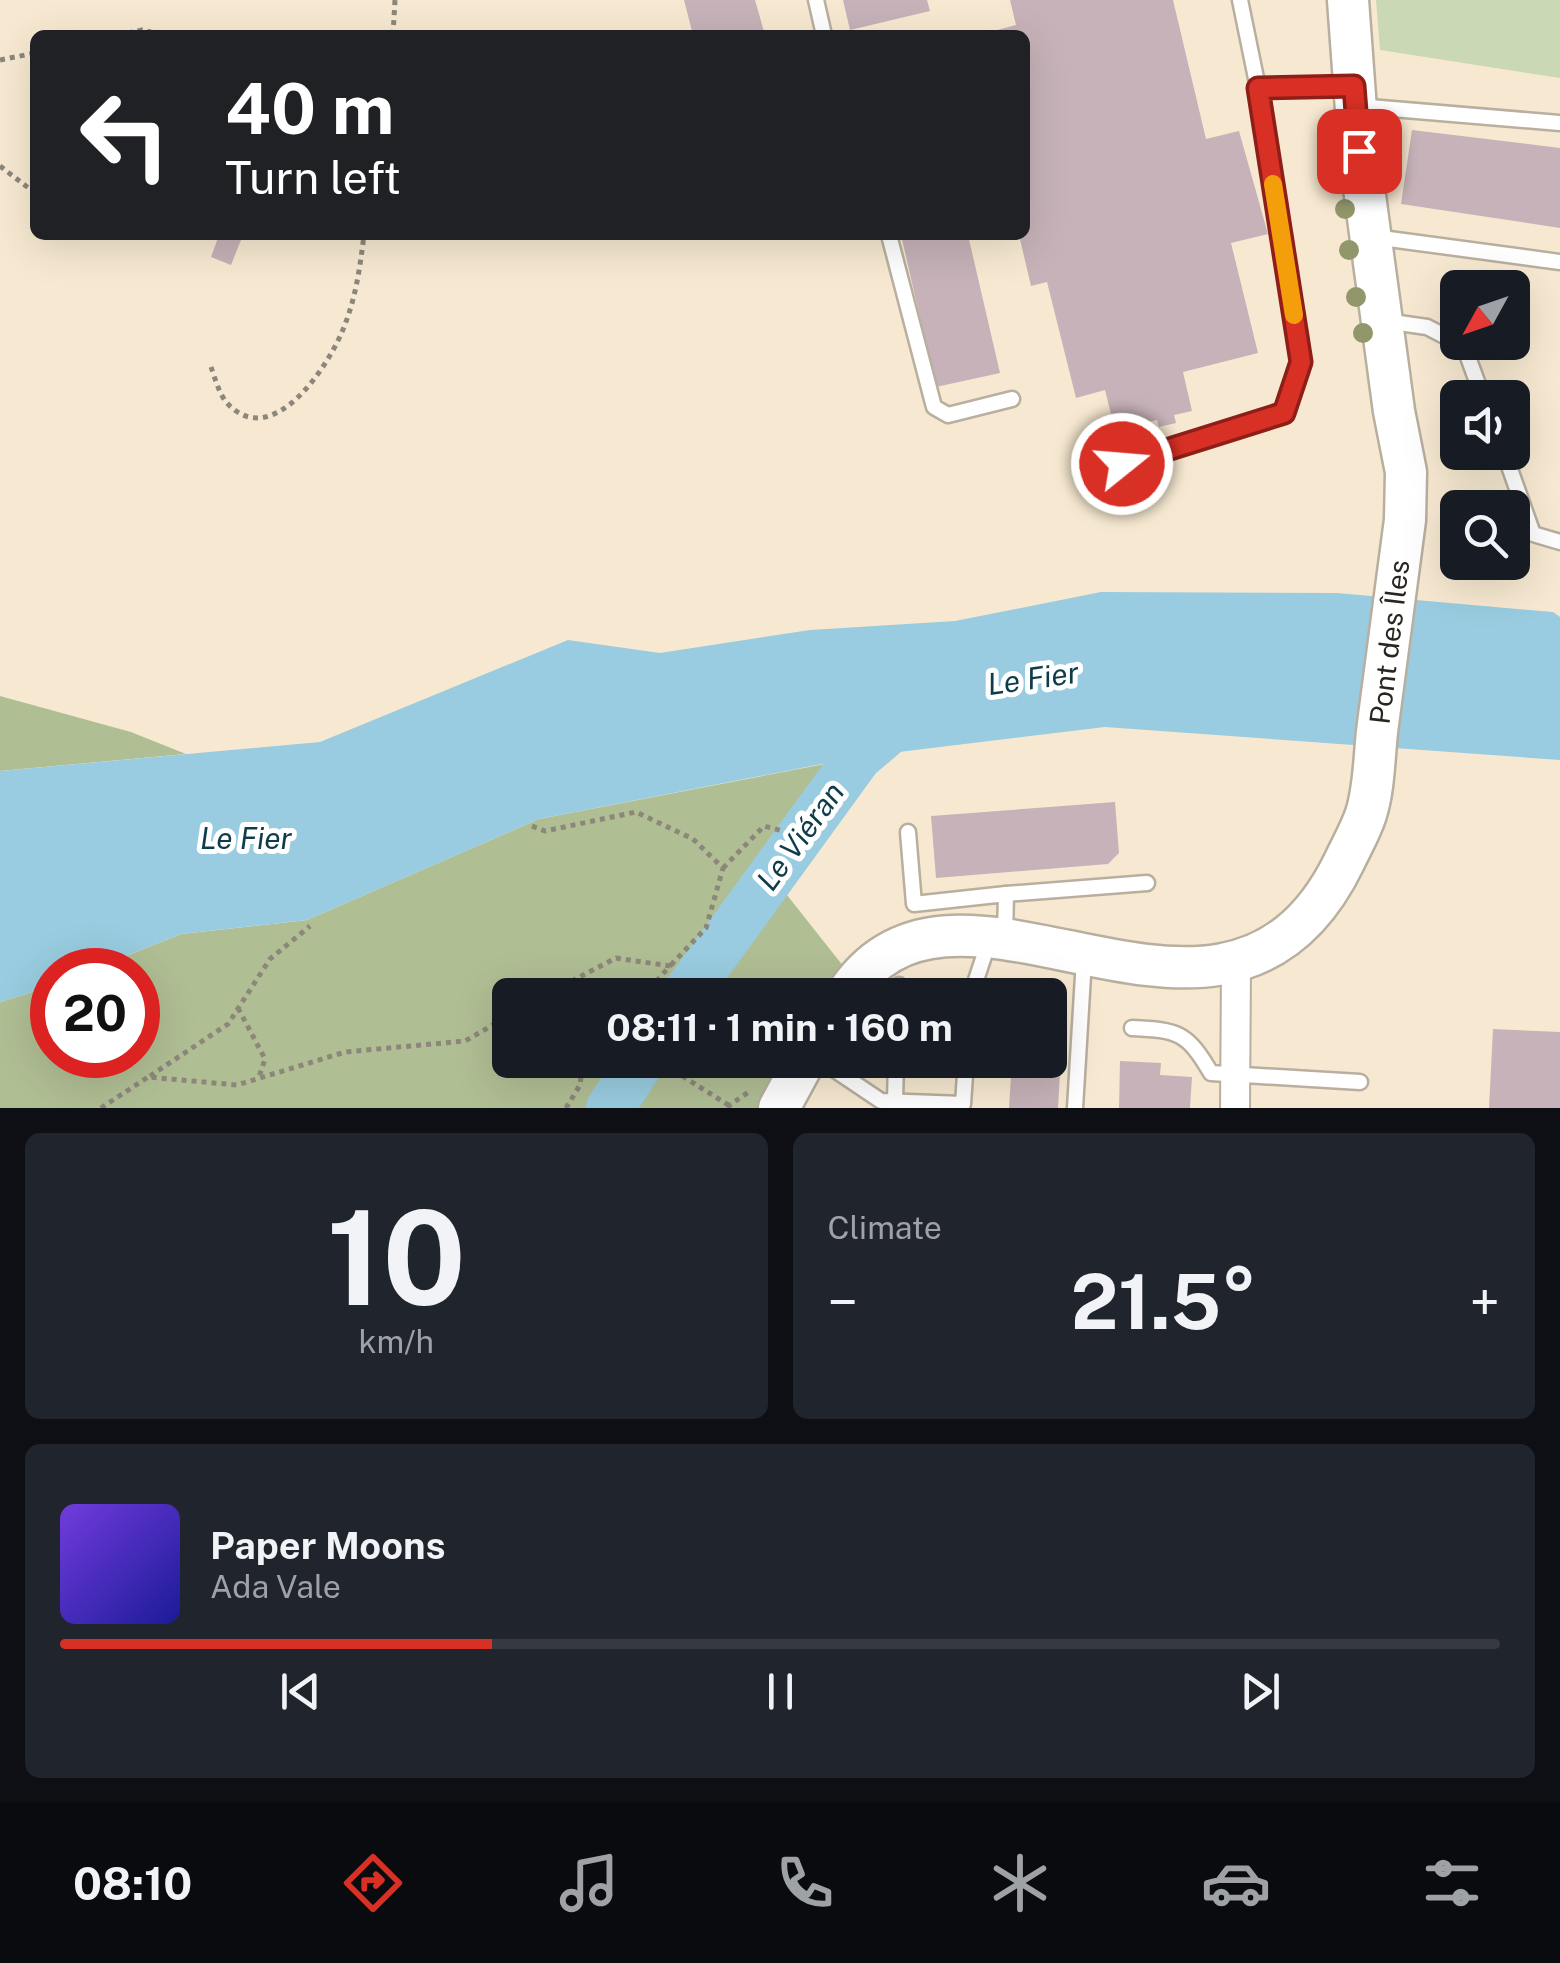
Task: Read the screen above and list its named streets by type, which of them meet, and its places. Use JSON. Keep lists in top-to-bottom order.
{
  "streets": {
    "street": ["Pont des Îles"]
  },
  "water": ["Le Fier", "Le Viéran"],
  "north": "bottom left",
  "page": {
    "turn": ["40 m", "Turn left"],
    "limit": "20",
    "trip": "08:11 · 1 min · 160 m",
    "tile": [
      ["10", "km/h"],
      "Climate"
    ],
    "heat": ["−", "21.5°", "+"],
    "song": ["Paper Moons", "Ada Vale"],
    "tabs": "08:10"
  }
}
